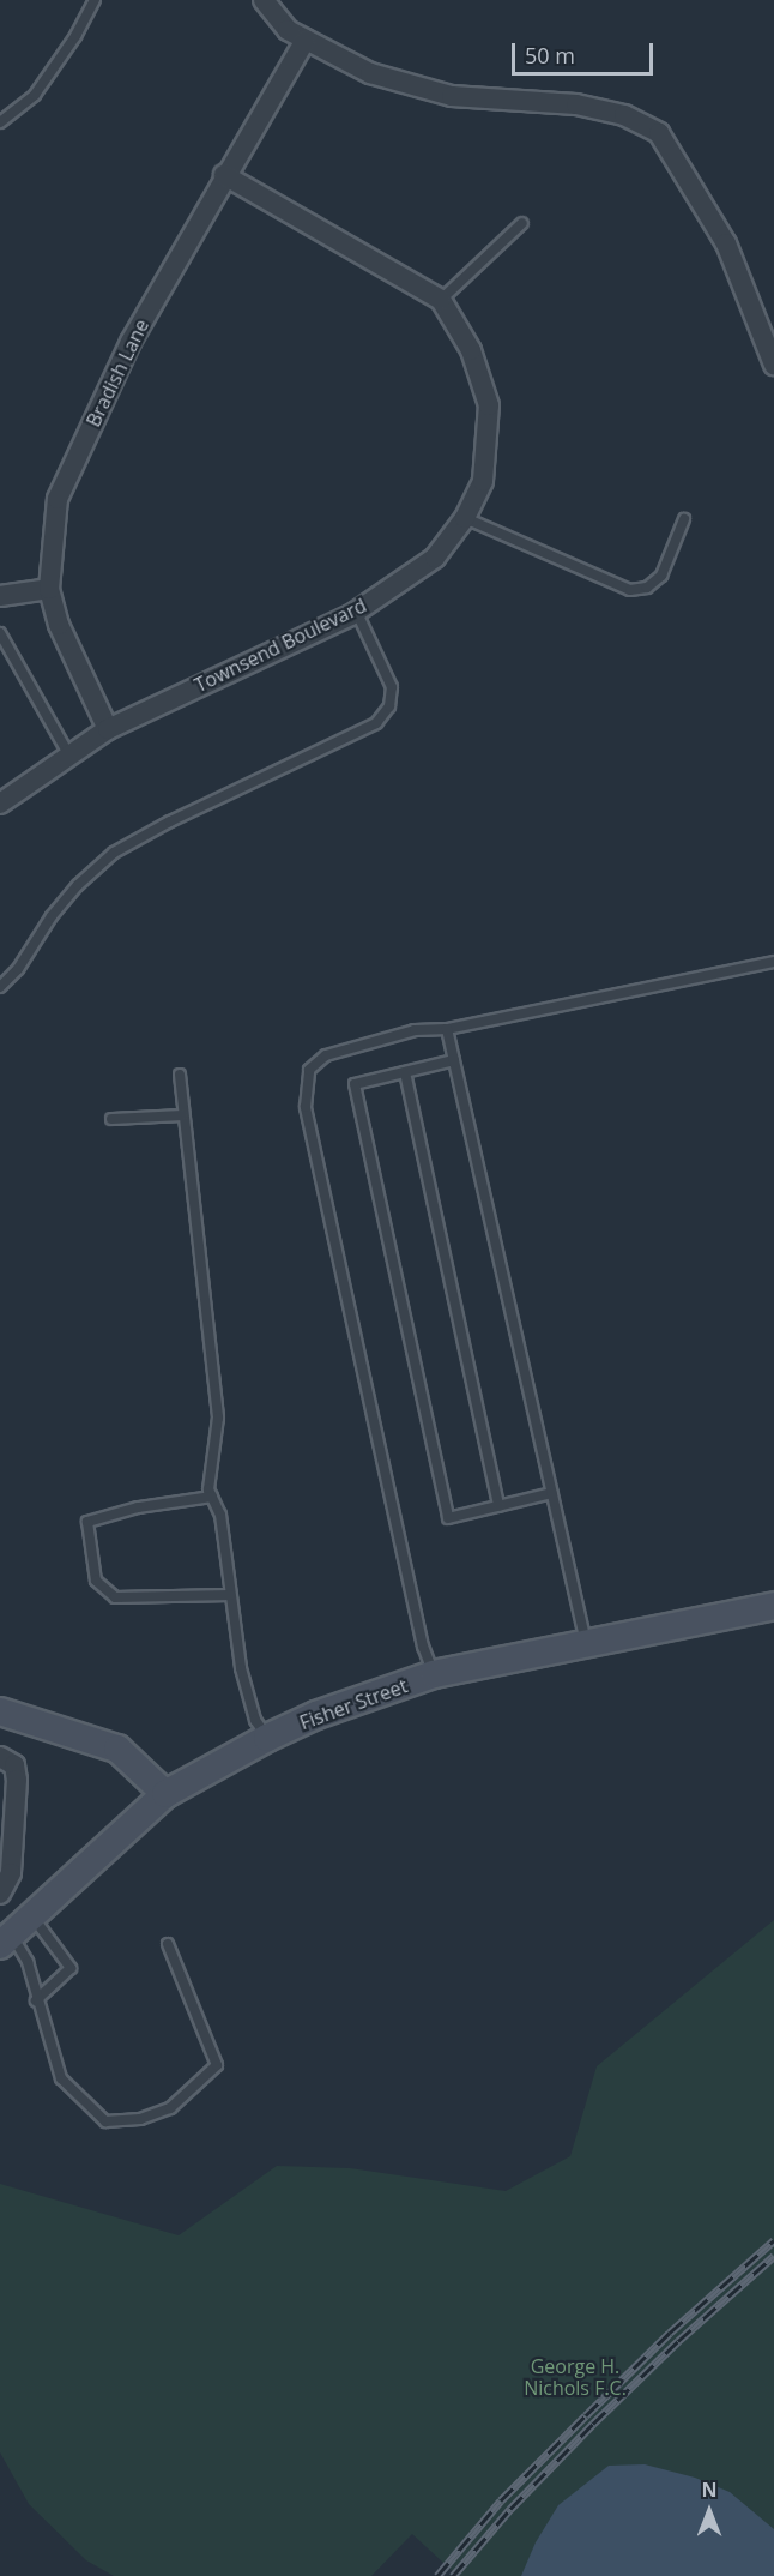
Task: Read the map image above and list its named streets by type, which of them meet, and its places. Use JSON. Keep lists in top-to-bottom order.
{
  "streets": {
    "street": ["Bradish Lane", "Townsend Boulevard", "Fisher Street"]
  },
  "crossings": [
    ["Bradish Lane", "Townsend Boulevard"]
  ],
  "parks": ["George H. Nichols F.C."],
  "scale_bar": "50 m",
  "north": "top"
}
